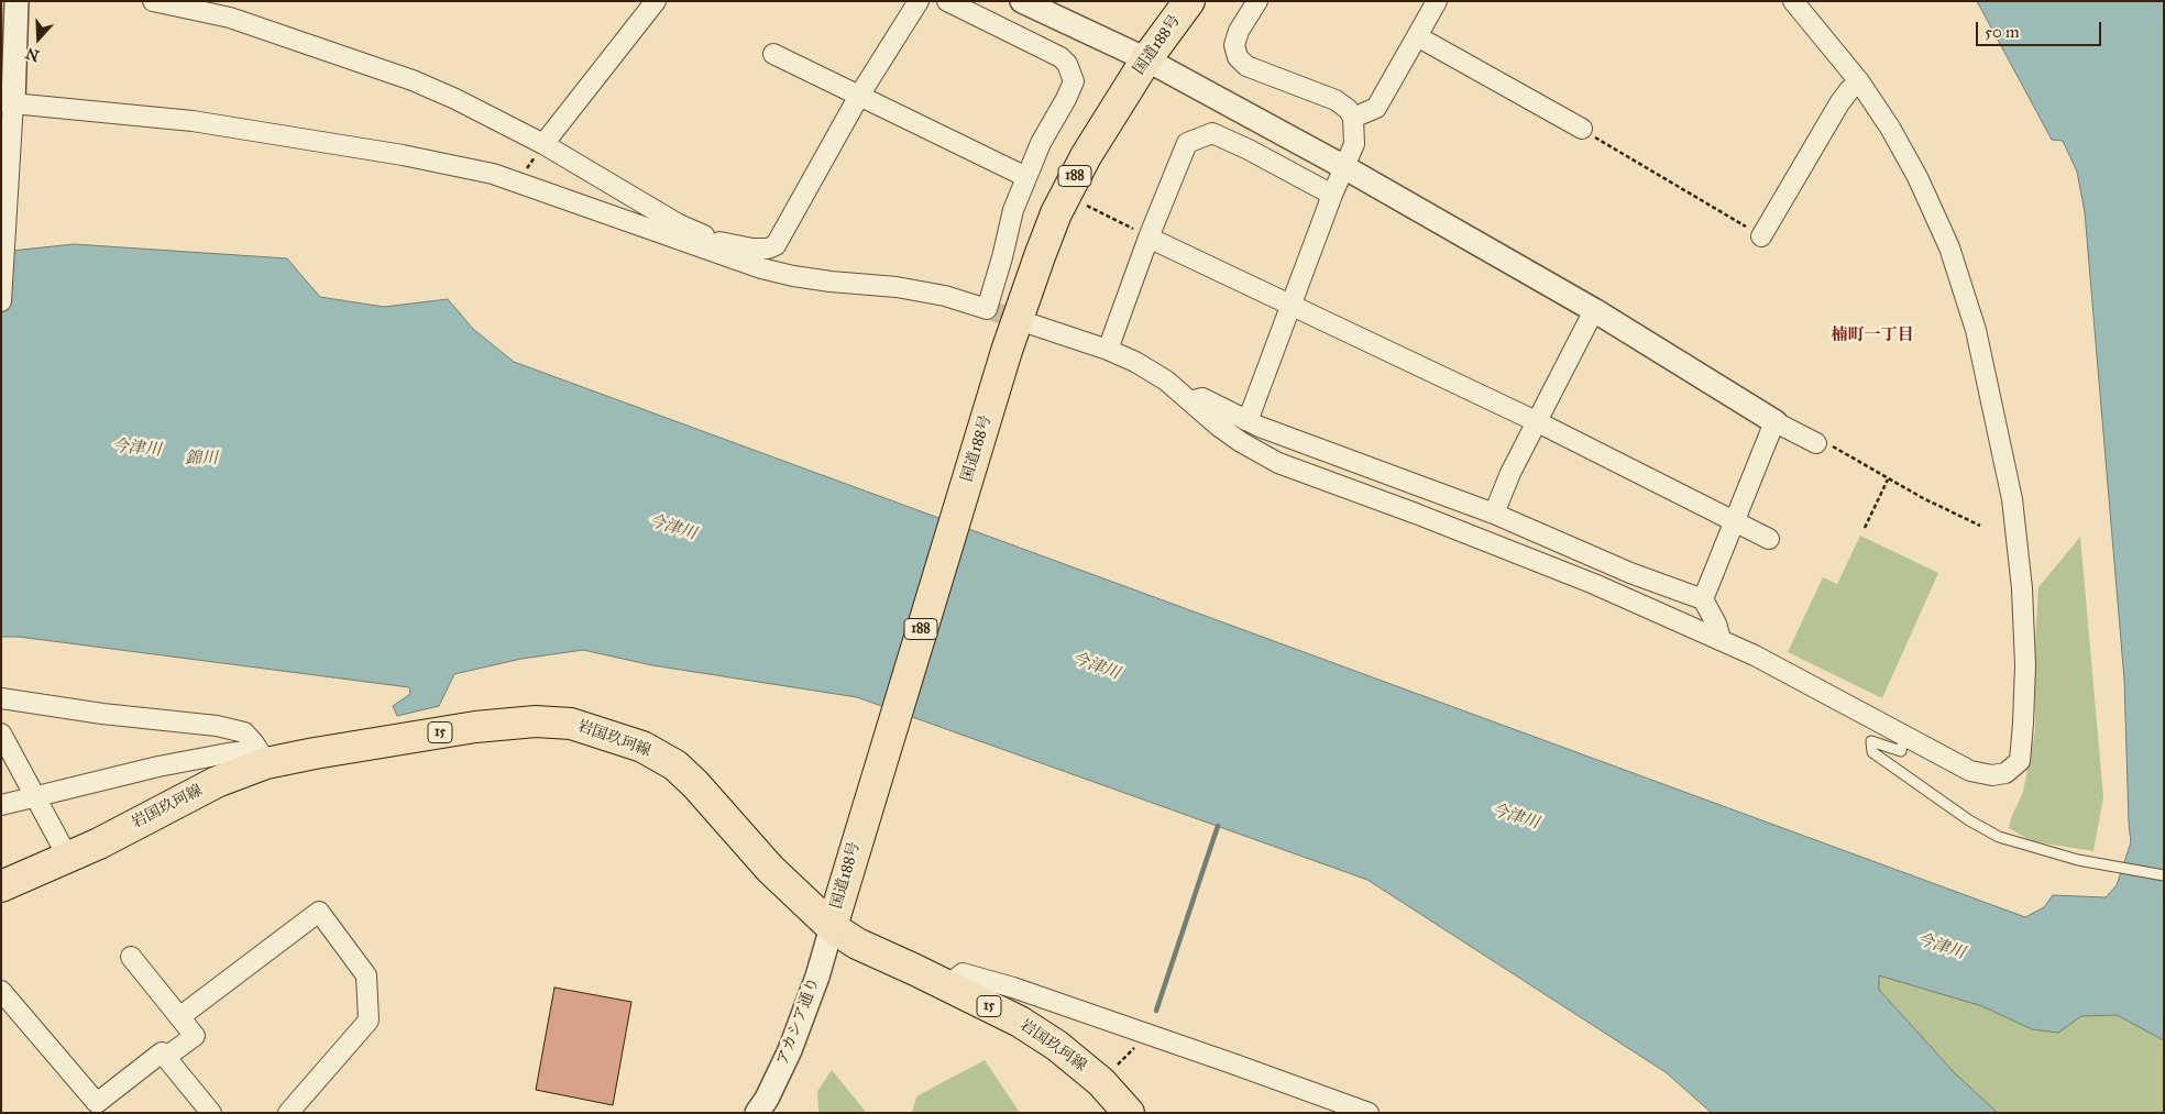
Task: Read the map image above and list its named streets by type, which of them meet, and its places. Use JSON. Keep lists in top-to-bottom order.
{
  "streets": {
    "main road": [
      "国道188号",
      "188",
      "15",
      "岩国玖珂線"
    ],
    "street": ["アカシア通り"]
  },
  "crossings": [
    ["国道188号", "岩国玖珂線"],
    ["国道188号", "アカシア通り"],
    ["岩国玖珂線", "アカシア通り"]
  ],
  "districts": ["楠町一丁目"],
  "water": ["今津川", "錦川"],
  "scale_bar": "50 m",
  "north": "bottom"
}
